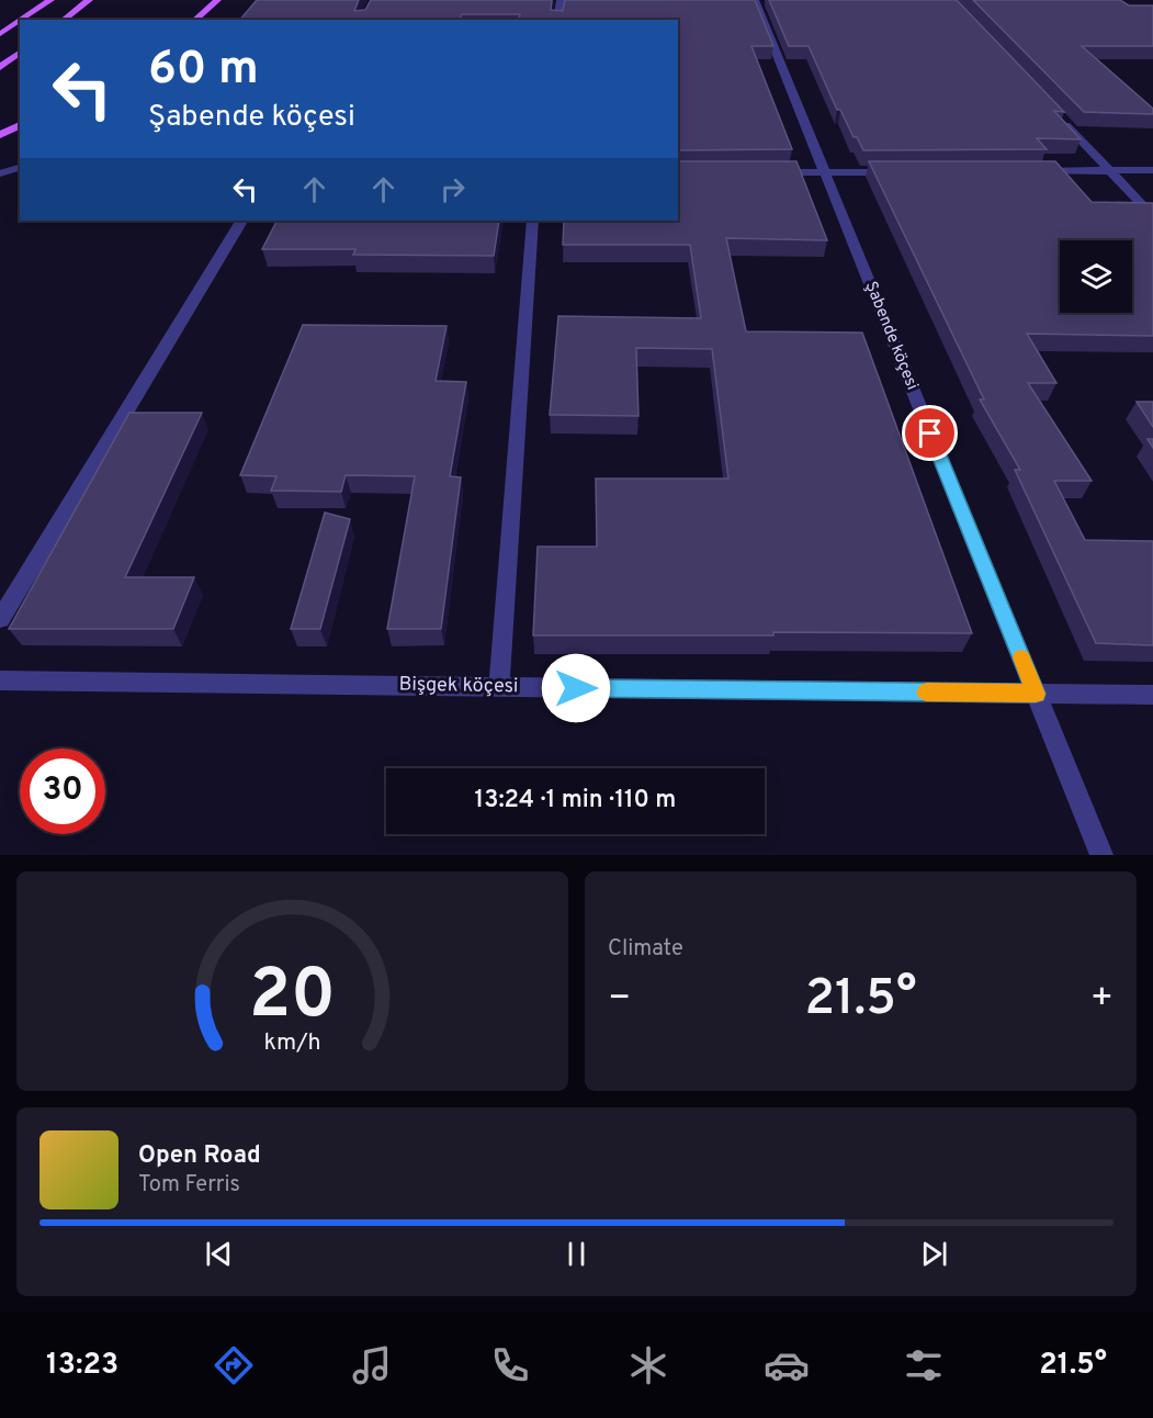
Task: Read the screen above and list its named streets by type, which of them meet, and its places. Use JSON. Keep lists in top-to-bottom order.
{
  "streets": {
    "street": ["Şabende köçesi", "Bişgek köçesi"]
  },
  "crossings": [
    ["Şabende köçesi", "Bişgek köçesi"]
  ],
  "page": {
    "turn": ["60 m", "Şabende köçesi"],
    "limit": "30",
    "trip": "13:24 · 1 min · 110 m",
    "tile": "Climate",
    "heat": ["−", "21.5°", "+"],
    "song": ["Open Road", "Tom Ferris"],
    "tabs": ["13:23", "21.5°"],
    "gauge": ["20", "km/h"]
  }
}
